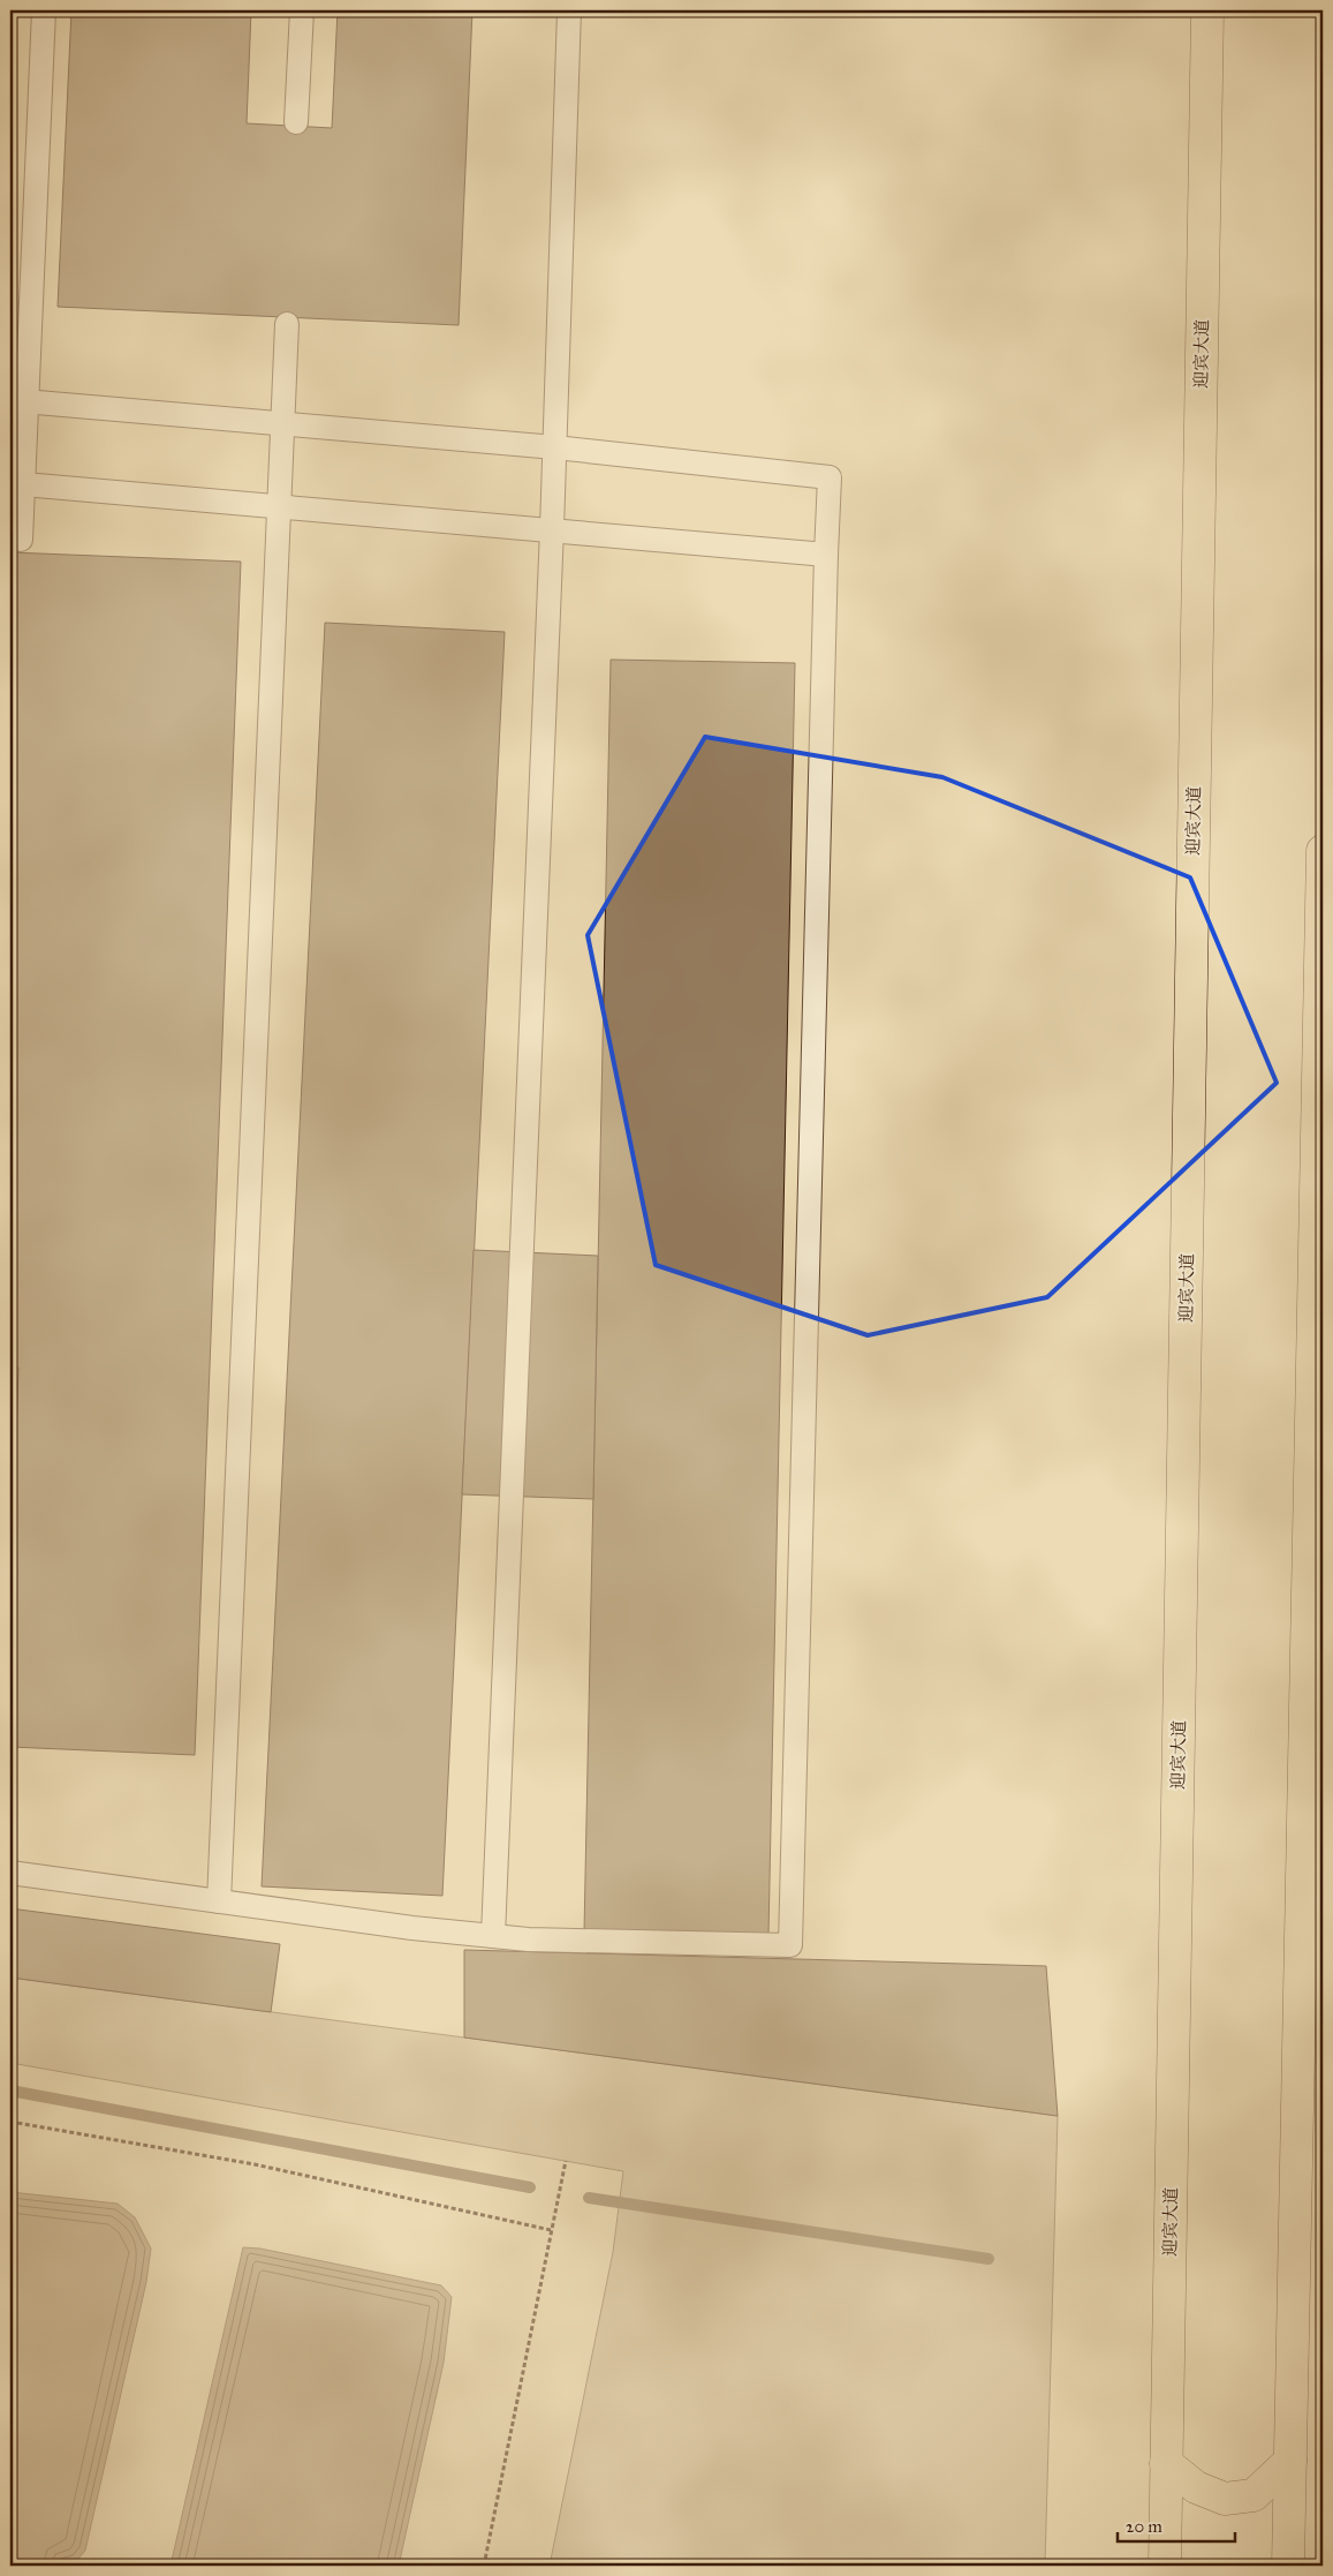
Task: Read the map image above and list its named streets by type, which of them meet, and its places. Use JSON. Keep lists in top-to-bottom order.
{
  "streets": {
    "main road": ["迎宾大道"]
  },
  "scale_bar": "20 m"
}
